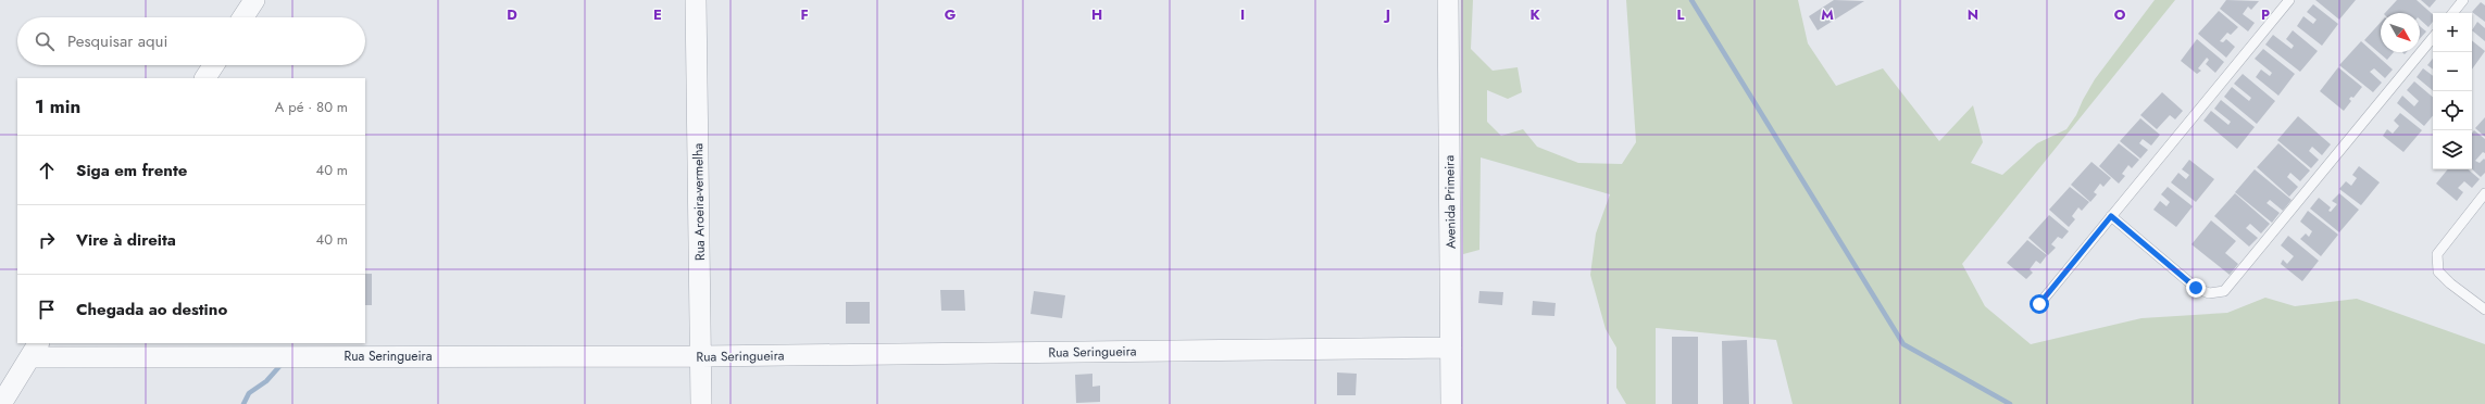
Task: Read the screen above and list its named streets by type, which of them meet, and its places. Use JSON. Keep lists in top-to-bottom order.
{
  "streets": {
    "street": ["Rua Aroeira-vermelha", "Avenida Primeira", "Rua Seringueira"]
  },
  "crossings": [
    ["Rua Aroeira-vermelha", "Rua Seringueira"],
    ["Avenida Primeira", "Rua Seringueira"]
  ],
  "north": "bottom right",
  "page": {
    "map_buttons": ["+", "−"],
    "search": "Pesquisar aqui",
    "heading": ["1 min", "A pé · 80 m"],
    "list": [
      ["Siga em frente", "40 m"],
      ["Vire à direita", "40 m"],
      "Chegada ao destino"
    ]
  },
  "grid": {
    "columns": [
      "D",
      "E",
      "F",
      "G",
      "H",
      "I",
      "J",
      "K",
      "L",
      "M",
      "N",
      "O",
      "P"
    ]
  }
}
